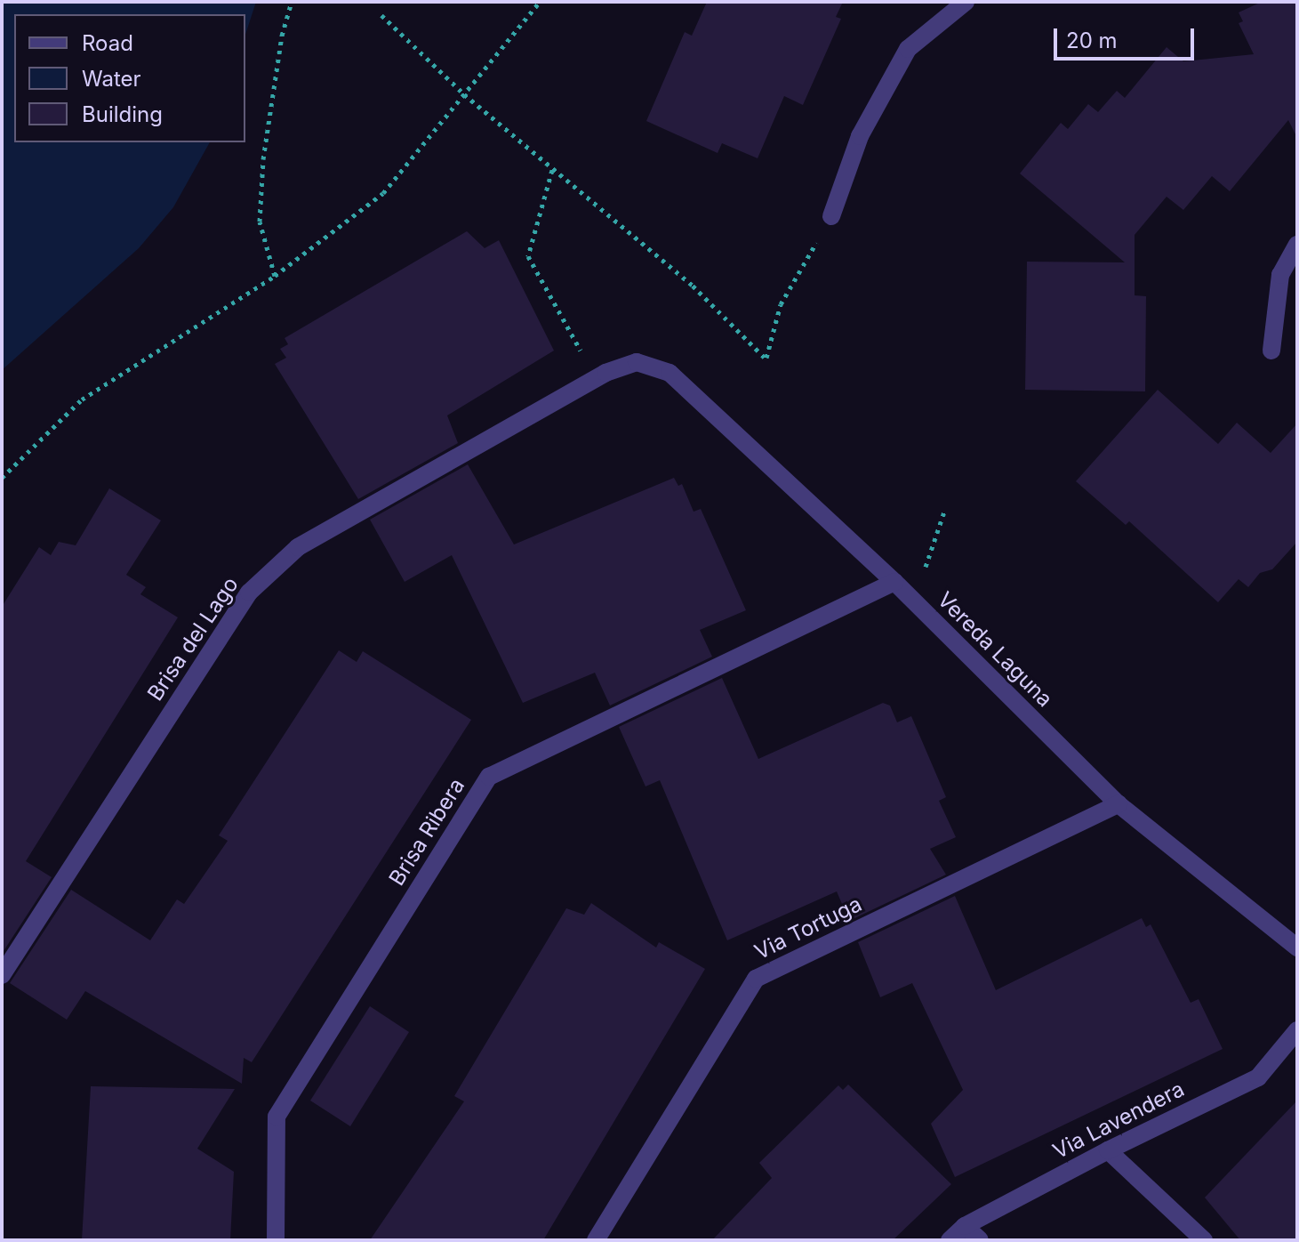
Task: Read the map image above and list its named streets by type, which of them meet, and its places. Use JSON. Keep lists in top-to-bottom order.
{
  "streets": {
    "street": [
      "Brisa del Lago",
      "Vereda Laguna",
      "Brisa Ribera",
      "Via Tortuga",
      "Via Lavendera"
    ]
  },
  "crossings": [
    ["Brisa del Lago", "Vereda Laguna"],
    ["Vereda Laguna", "Brisa Ribera"],
    ["Vereda Laguna", "Via Tortuga"]
  ],
  "legend": ["Road", "Water", "Building"],
  "scale_bar": "20 m"
}
